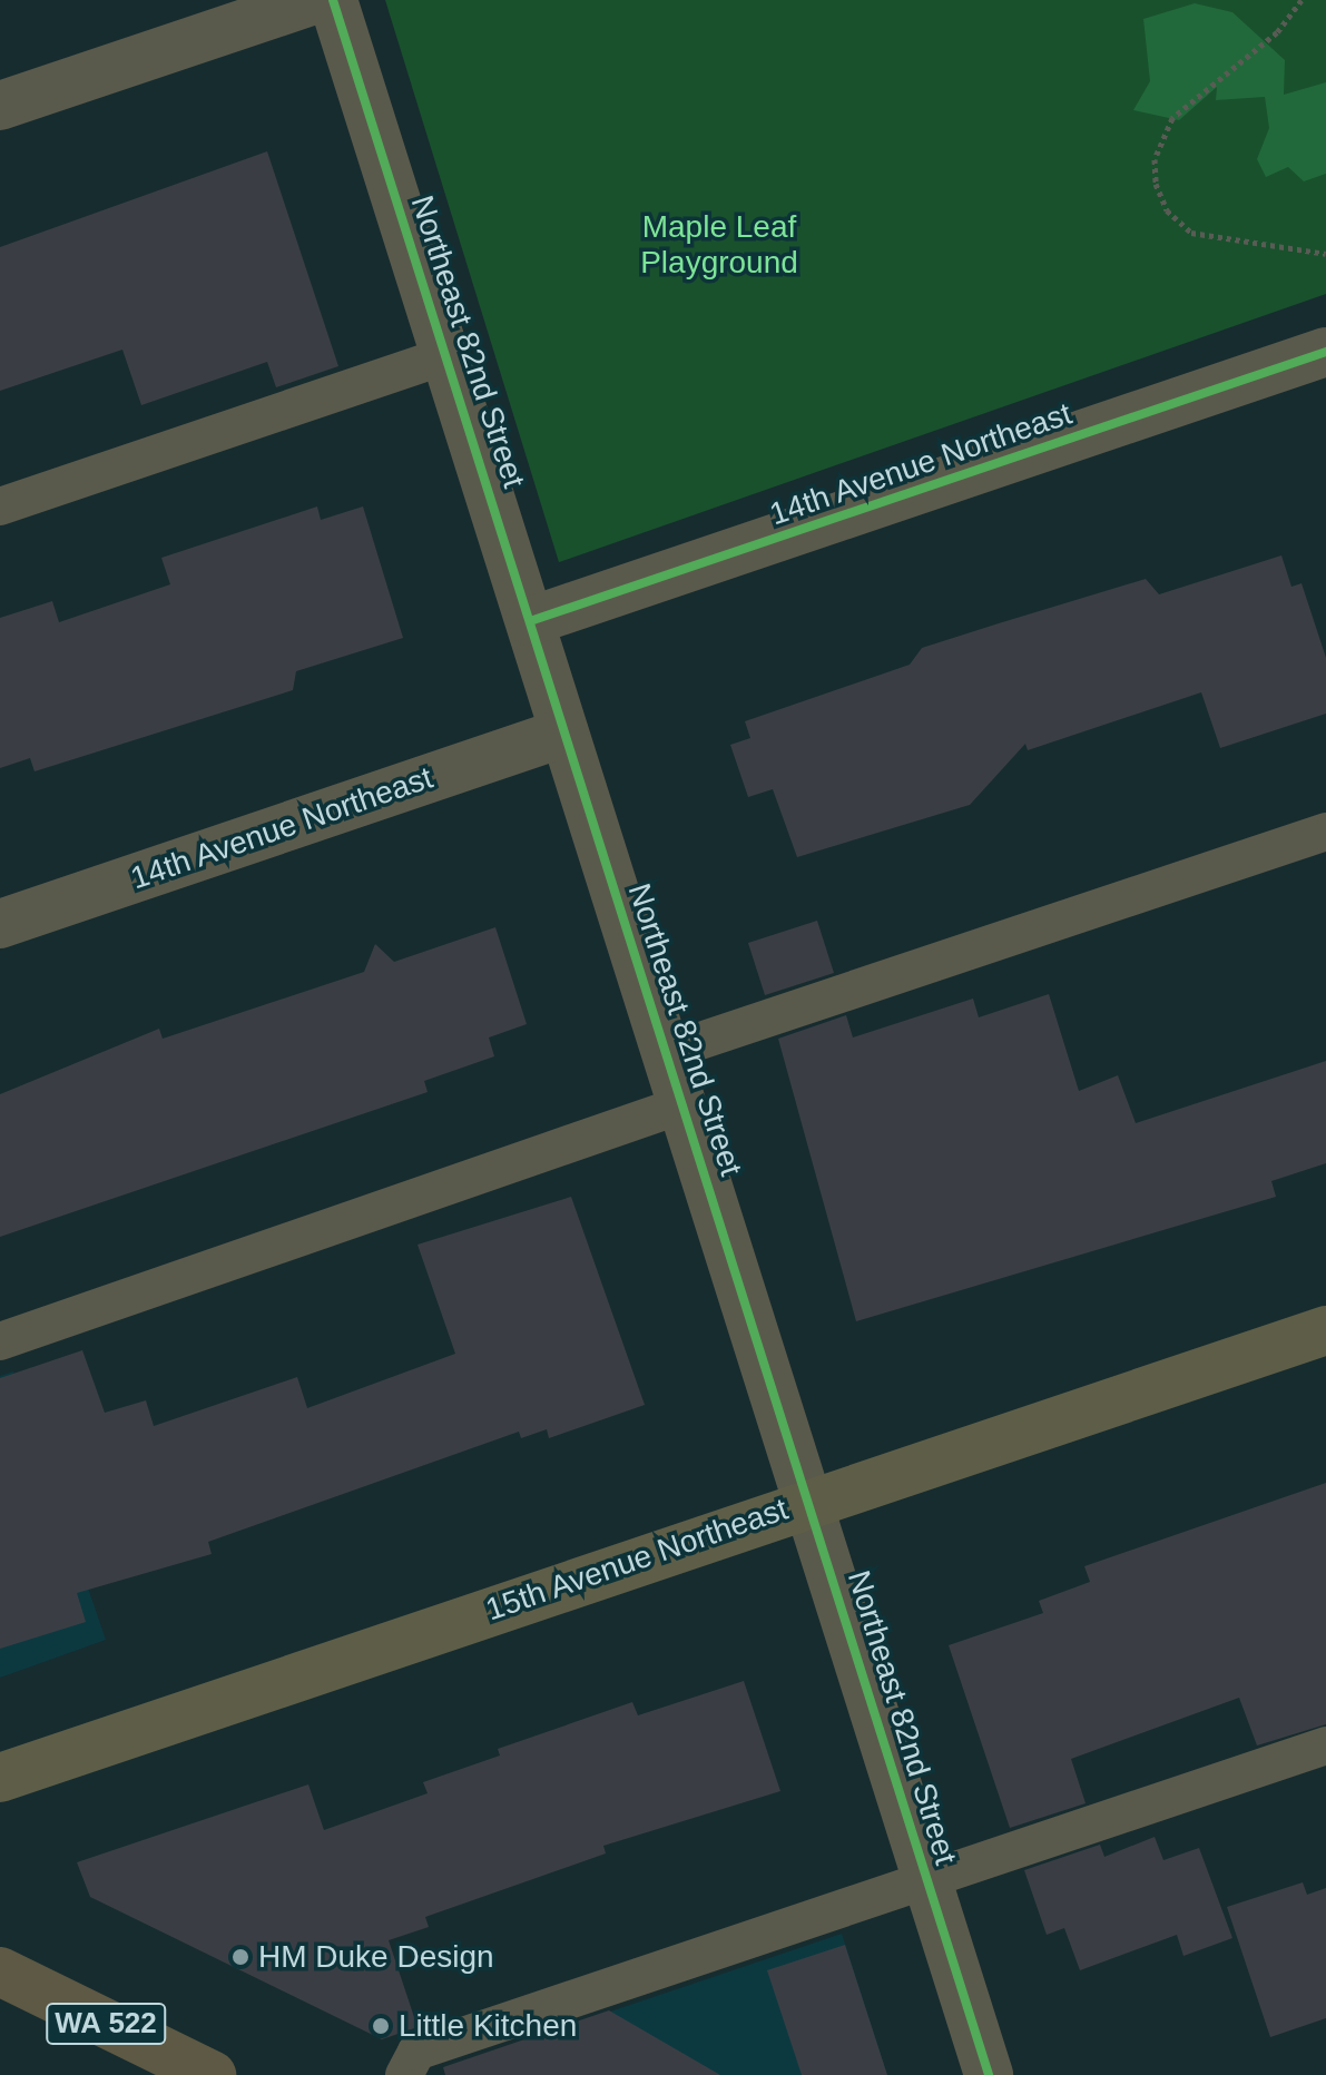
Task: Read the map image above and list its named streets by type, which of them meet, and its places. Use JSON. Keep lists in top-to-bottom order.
{
  "streets": {
    "main road": ["WA 522"],
    "street": ["Northeast 82nd Street", "14th Avenue Northeast", "15th Avenue Northeast"]
  },
  "crossings": [
    ["Northeast 82nd Street", "14th Avenue Northeast"],
    ["Northeast 82nd Street", "15th Avenue Northeast"]
  ],
  "parks": ["Maple Leaf Playground"],
  "places": ["HM Duke Design", "Little Kitchen"]
}
